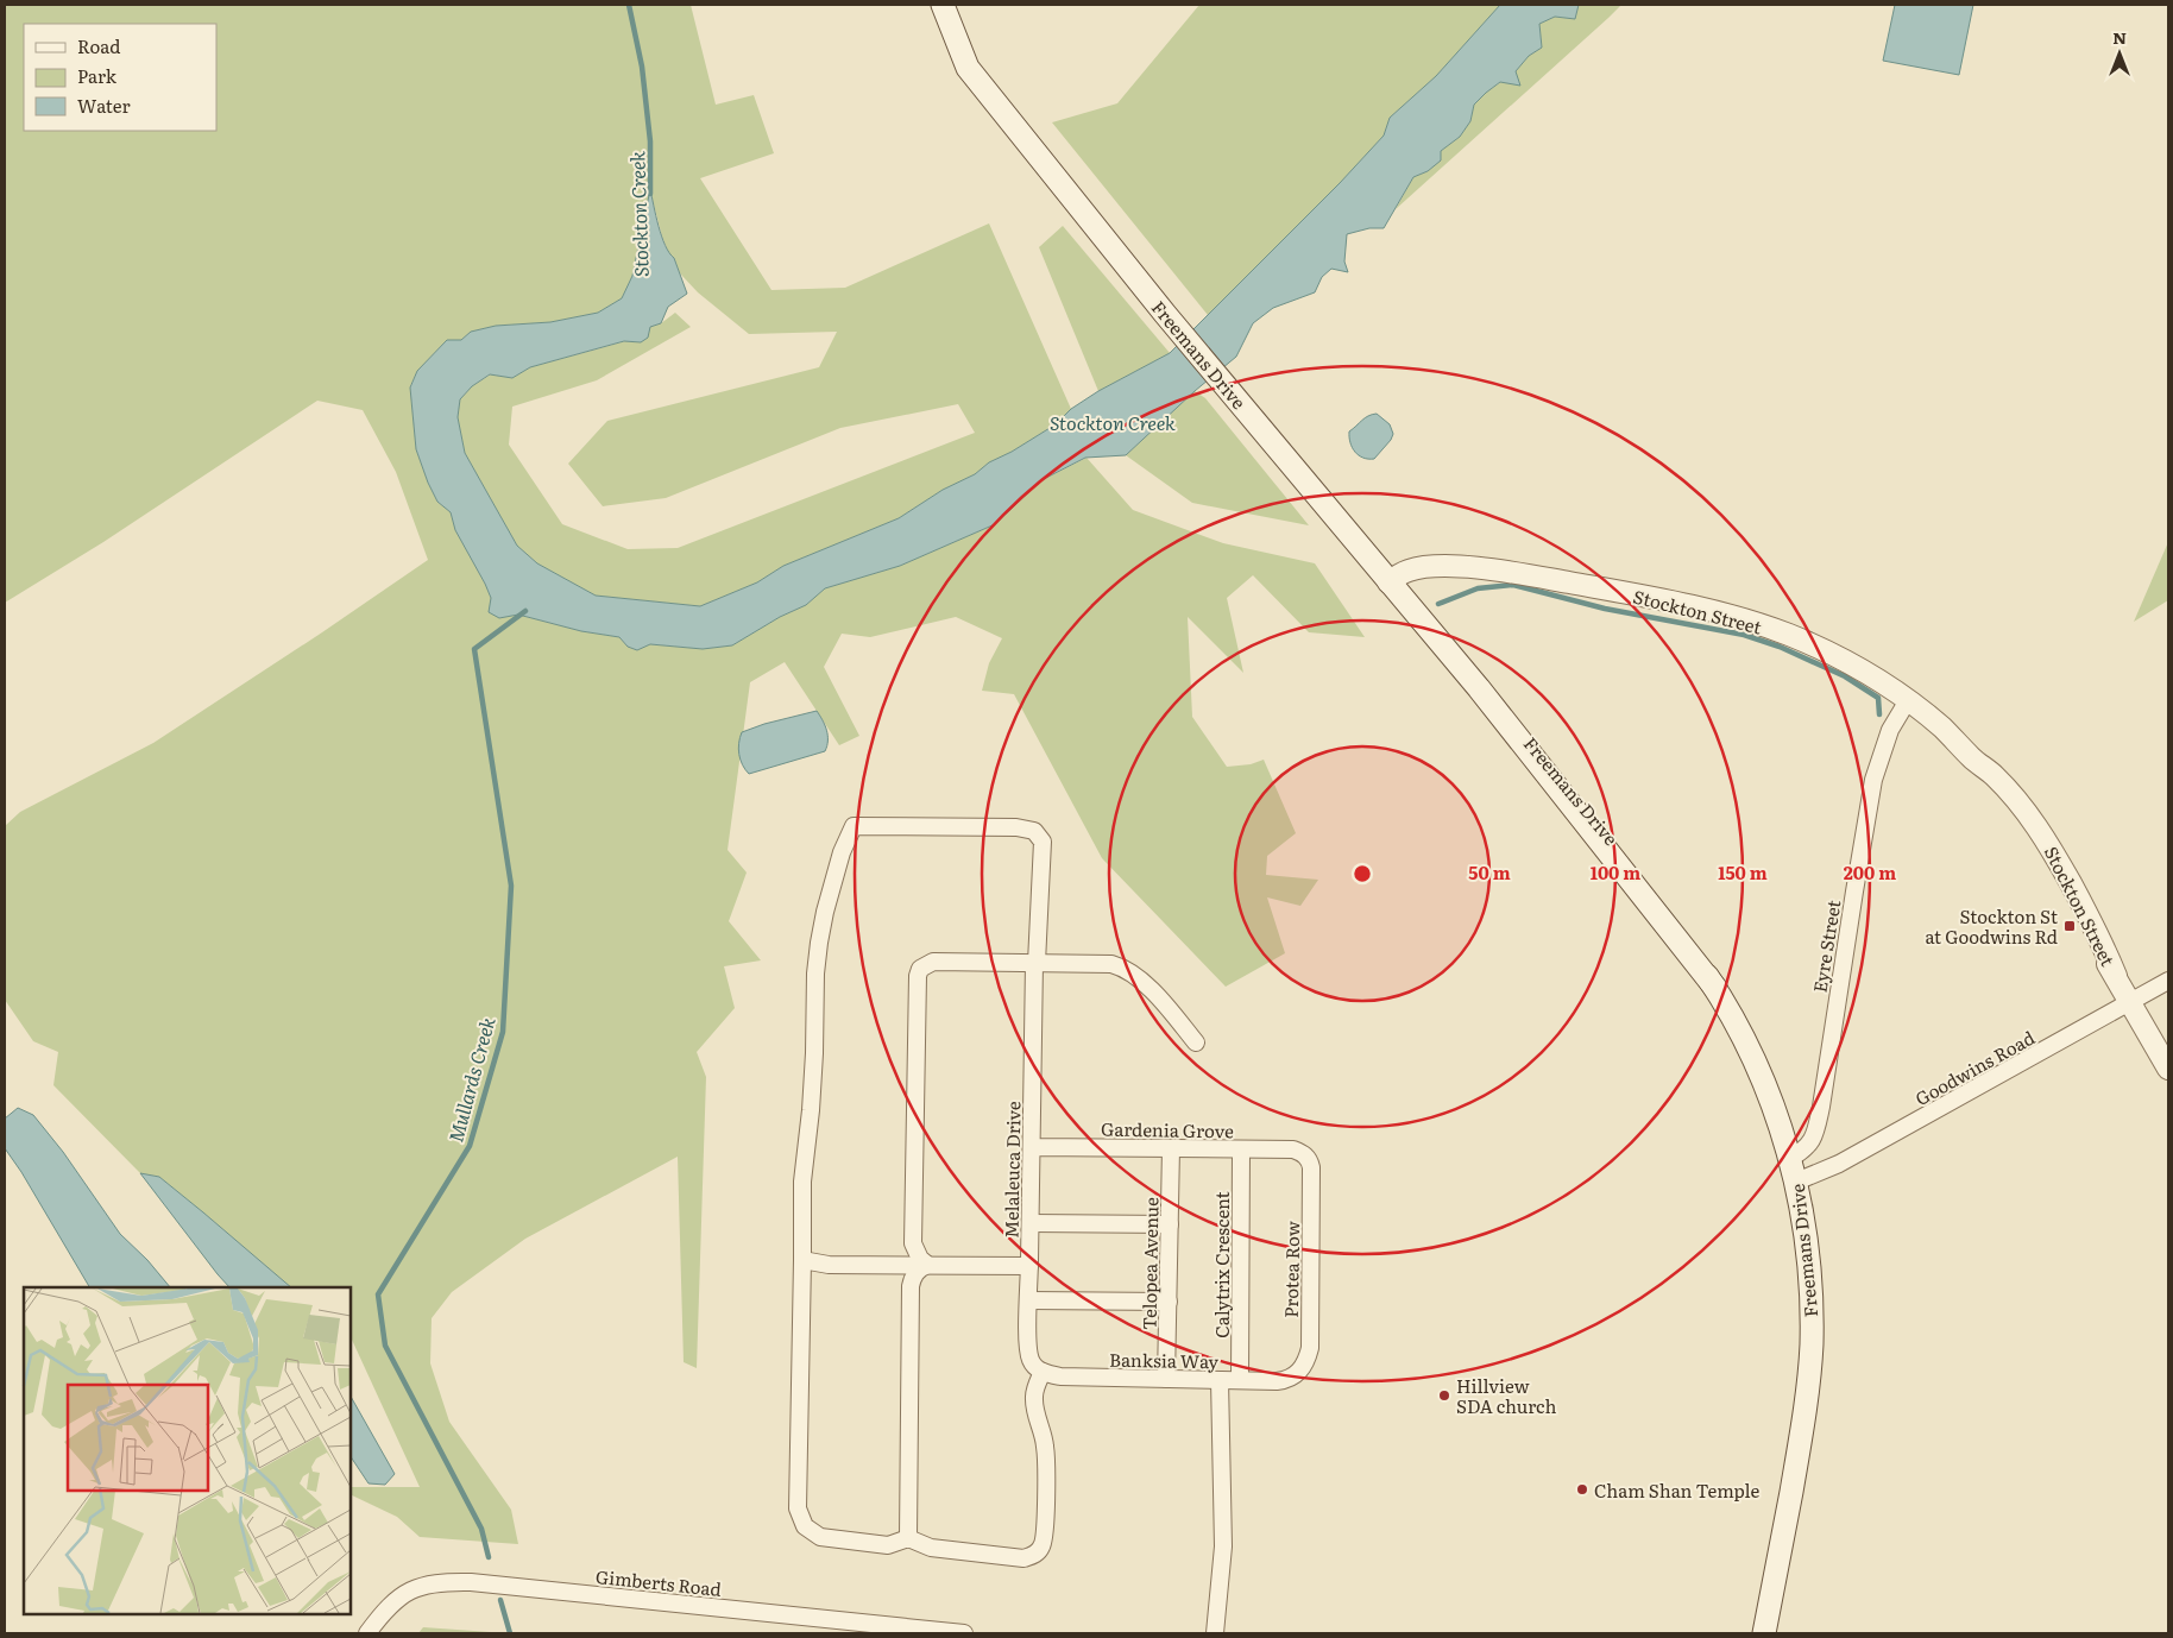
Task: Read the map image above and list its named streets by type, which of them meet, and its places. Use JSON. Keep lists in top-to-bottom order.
{
  "streets": {
    "main road": ["Freemans Drive"],
    "street": [
      "Stockton Street",
      "Eyre Street",
      "Goodwins Road",
      "Gardenia Grove",
      "Melaleuca Drive",
      "Telopea Avenue",
      "Calytrix Crescent",
      "Protea Row",
      "Banksia Way",
      "Gimberts Road"
    ]
  },
  "crossings": [
    ["Freemans Drive", "Stockton Street"],
    ["Freemans Drive", "Eyre Street"],
    ["Freemans Drive", "Goodwins Road"],
    ["Stockton Street", "Eyre Street"],
    ["Stockton Street", "Goodwins Road"],
    ["Gardenia Grove", "Melaleuca Drive"],
    ["Gardenia Grove", "Telopea Avenue"],
    ["Gardenia Grove", "Calytrix Crescent"],
    ["Gardenia Grove", "Protea Row"],
    ["Melaleuca Drive", "Banksia Way"],
    ["Telopea Avenue", "Banksia Way"],
    ["Calytrix Crescent", "Banksia Way"],
    ["Protea Row", "Banksia Way"]
  ],
  "water": ["Stockton Creek", "Mullards Creek"],
  "places": {
    "transit": ["Stockton St at Goodwins Rd"],
    "other": ["Hillview SDA church", "Cham Shan Temple"]
  },
  "legend": ["Road", "Park", "Water"],
  "north": "top",
  "rings": [
    "50 m",
    "100 m",
    "150 m",
    "200 m"
  ]
}
